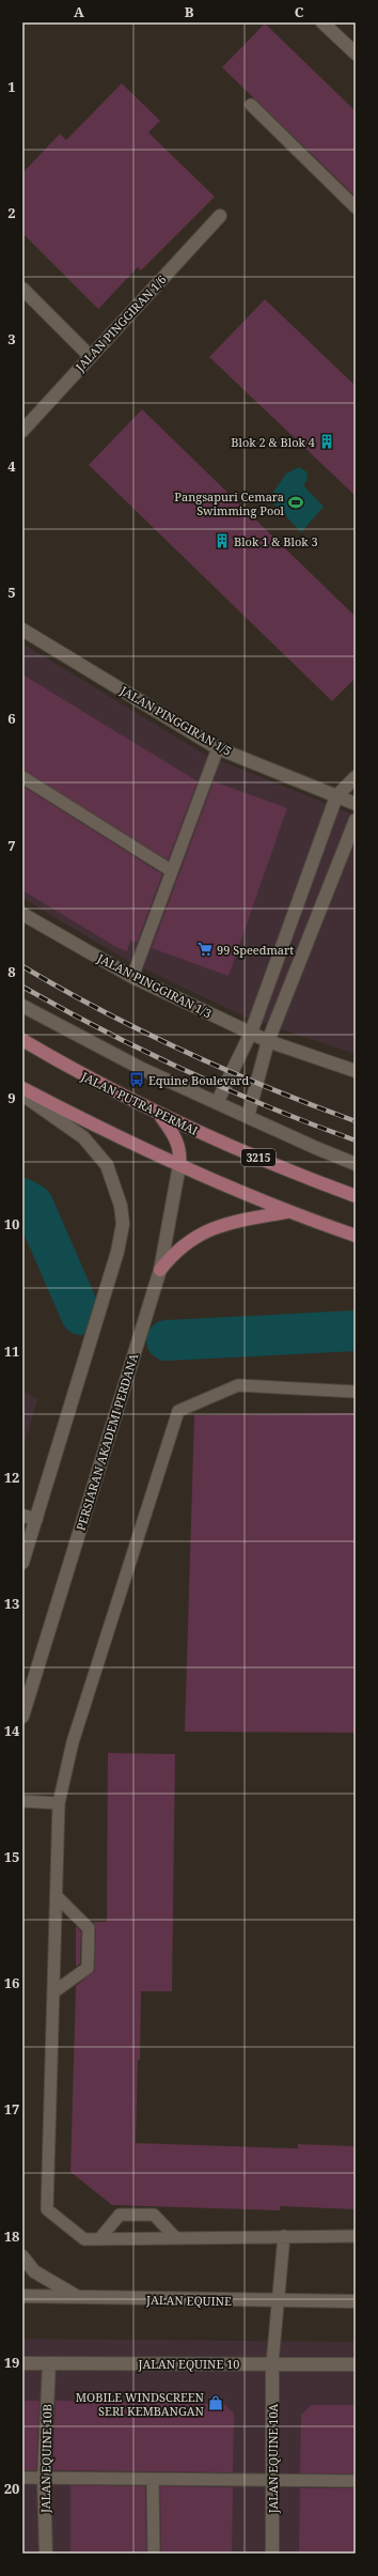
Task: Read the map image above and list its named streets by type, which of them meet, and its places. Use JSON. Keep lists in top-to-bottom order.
{
  "streets": {
    "main road": ["JALAN PUTRA PERMAI", "3215"],
    "street": [
      "JALAN PINGGIRAN 1/6",
      "JALAN PINGGIRAN 1/5",
      "JALAN PINGGIRAN 1/3",
      "PERSIARAN AKADEMI PERDANA",
      "JALAN EQUINE",
      "JALAN EQUINE 10",
      "JALAN EQUINE 10B",
      "JALAN EQUINE 10A"
    ]
  },
  "crossings": [
    ["JALAN EQUINE 10", "JALAN EQUINE 10B"],
    ["JALAN EQUINE 10", "JALAN EQUINE 10A"]
  ],
  "places": {
    "building": ["Blok 2 & Blok 4", "Blok 1 & Blok 3"],
    "sports": ["Pangsapuri Cemara Swimming Pool"],
    "supermarket": ["99 Speedmart"],
    "bus stop": ["Equine Boulevard"],
    "shop": ["MOBILE WINDSCREEN SERI KEMBANGAN"]
  },
  "grid": {
    "columns": ["A", "B", "C"],
    "rows": [
      "1",
      "2",
      "3",
      "4",
      "5",
      "6",
      "7",
      "8",
      "9",
      "10",
      "11",
      "12",
      "13",
      "14",
      "15",
      "16",
      "17",
      "18",
      "19",
      "20"
    ]
  }
}
